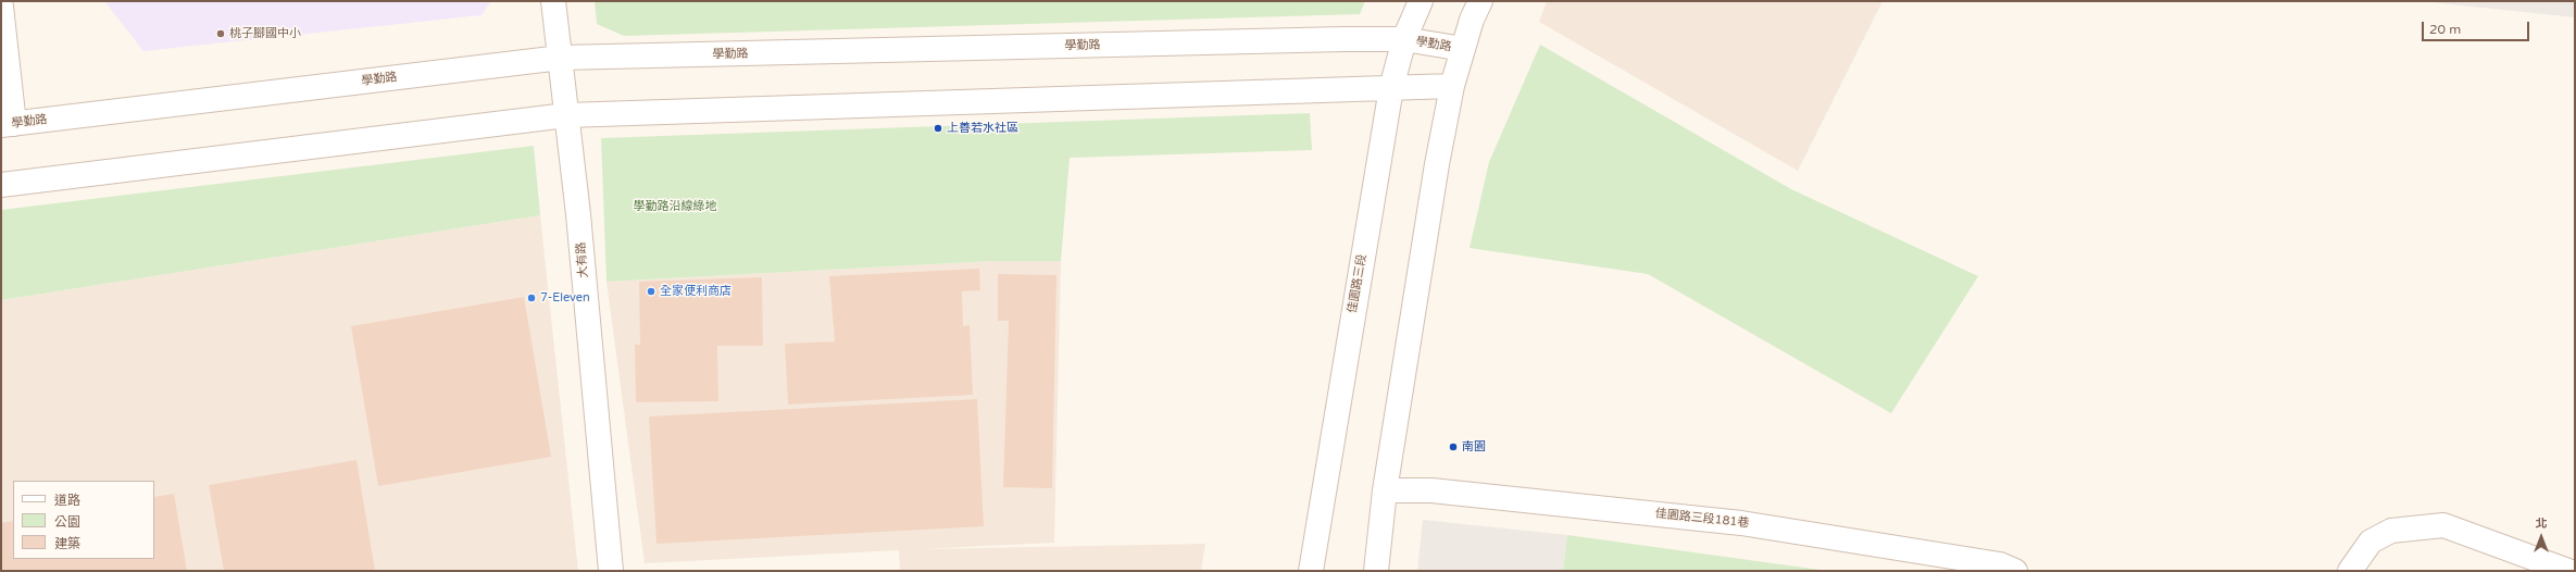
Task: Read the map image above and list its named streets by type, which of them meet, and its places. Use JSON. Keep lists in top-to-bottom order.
{
  "streets": {
    "street": [
      "學勤路",
      "大有路",
      "佳園路三段",
      "佳園路三段181巷"
    ]
  },
  "crossings": [
    ["學勤路", "大有路"],
    ["學勤路", "佳園路三段"]
  ],
  "parks": ["學勤路沿線綠地"],
  "places": [
    "桃子腳國中小",
    "上善若水社區",
    "全家便利商店",
    "7-Eleven",
    "南園"
  ],
  "legend": ["道路", "公園", "建築"],
  "scale_bar": "20 m",
  "north": "top"
}
